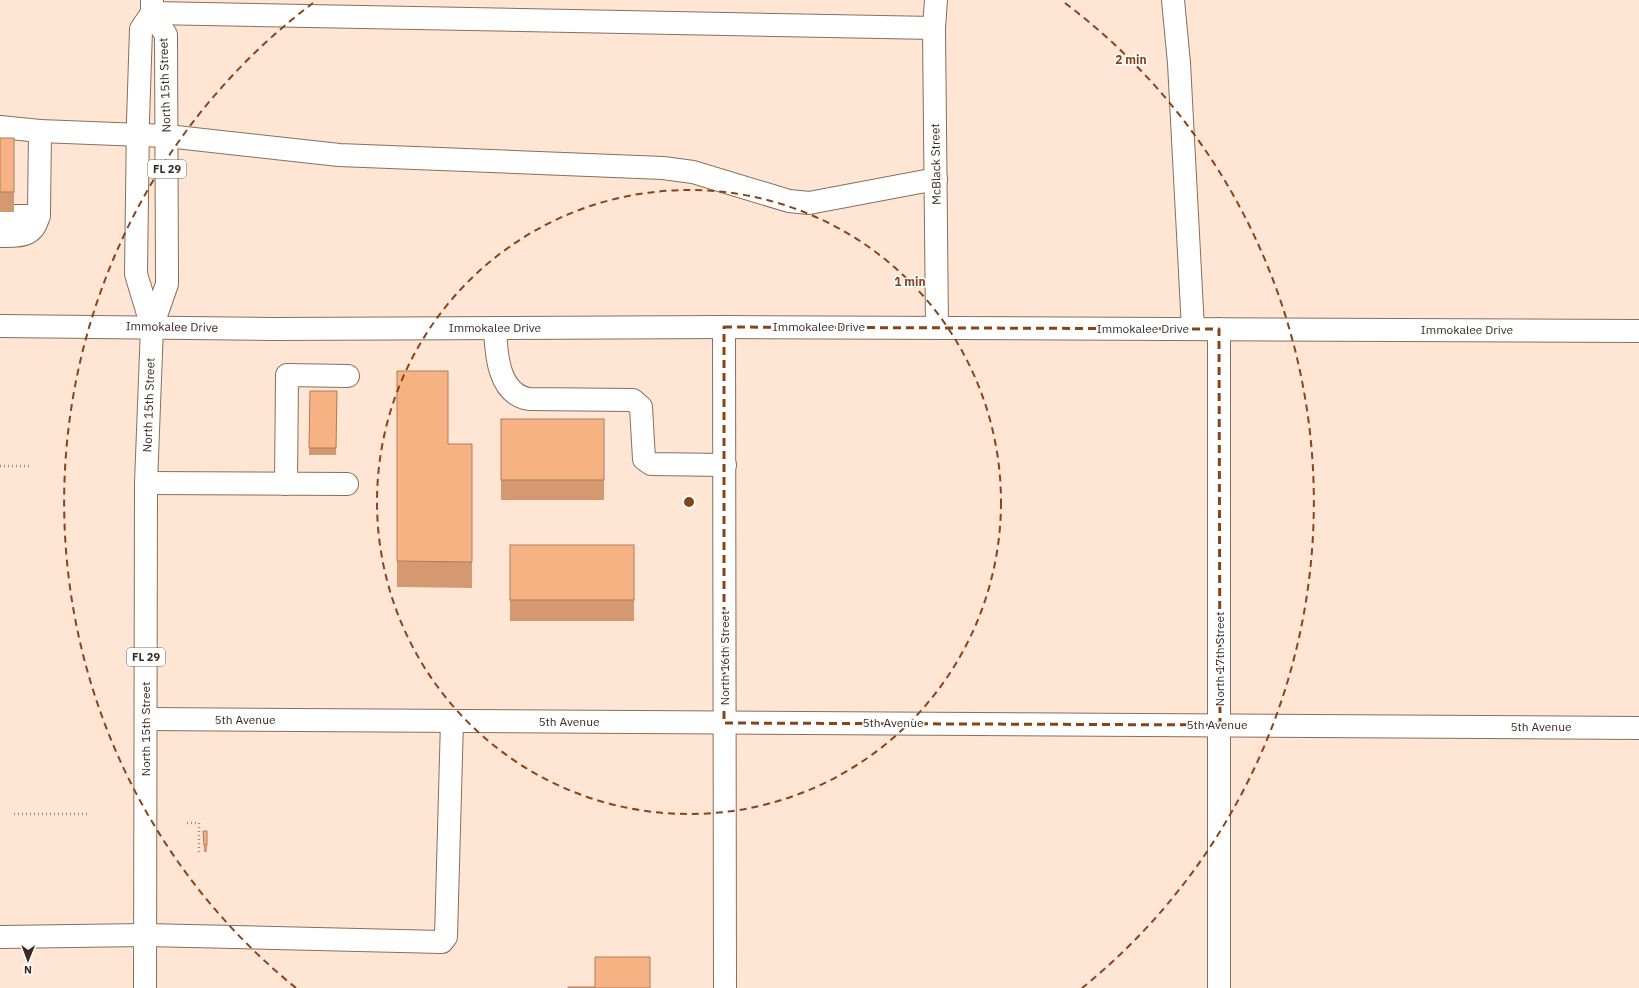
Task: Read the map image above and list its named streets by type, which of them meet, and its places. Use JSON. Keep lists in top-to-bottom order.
{
  "streets": {
    "main road": [
      "North 15th Street",
      "McBlack Street",
      "FL 29",
      "Immokalee Drive",
      "North 16th Street",
      "North 17th Street",
      "5th Avenue"
    ]
  },
  "crossings": [
    ["North 15th Street", "Immokalee Drive"],
    ["North 15th Street", "5th Avenue"],
    ["McBlack Street", "Immokalee Drive"],
    ["Immokalee Drive", "North 16th Street"],
    ["Immokalee Drive", "North 17th Street"],
    ["North 16th Street", "5th Avenue"],
    ["North 17th Street", "5th Avenue"]
  ],
  "north": "bottom",
  "rings": ["2 min", "1 min"]
}
